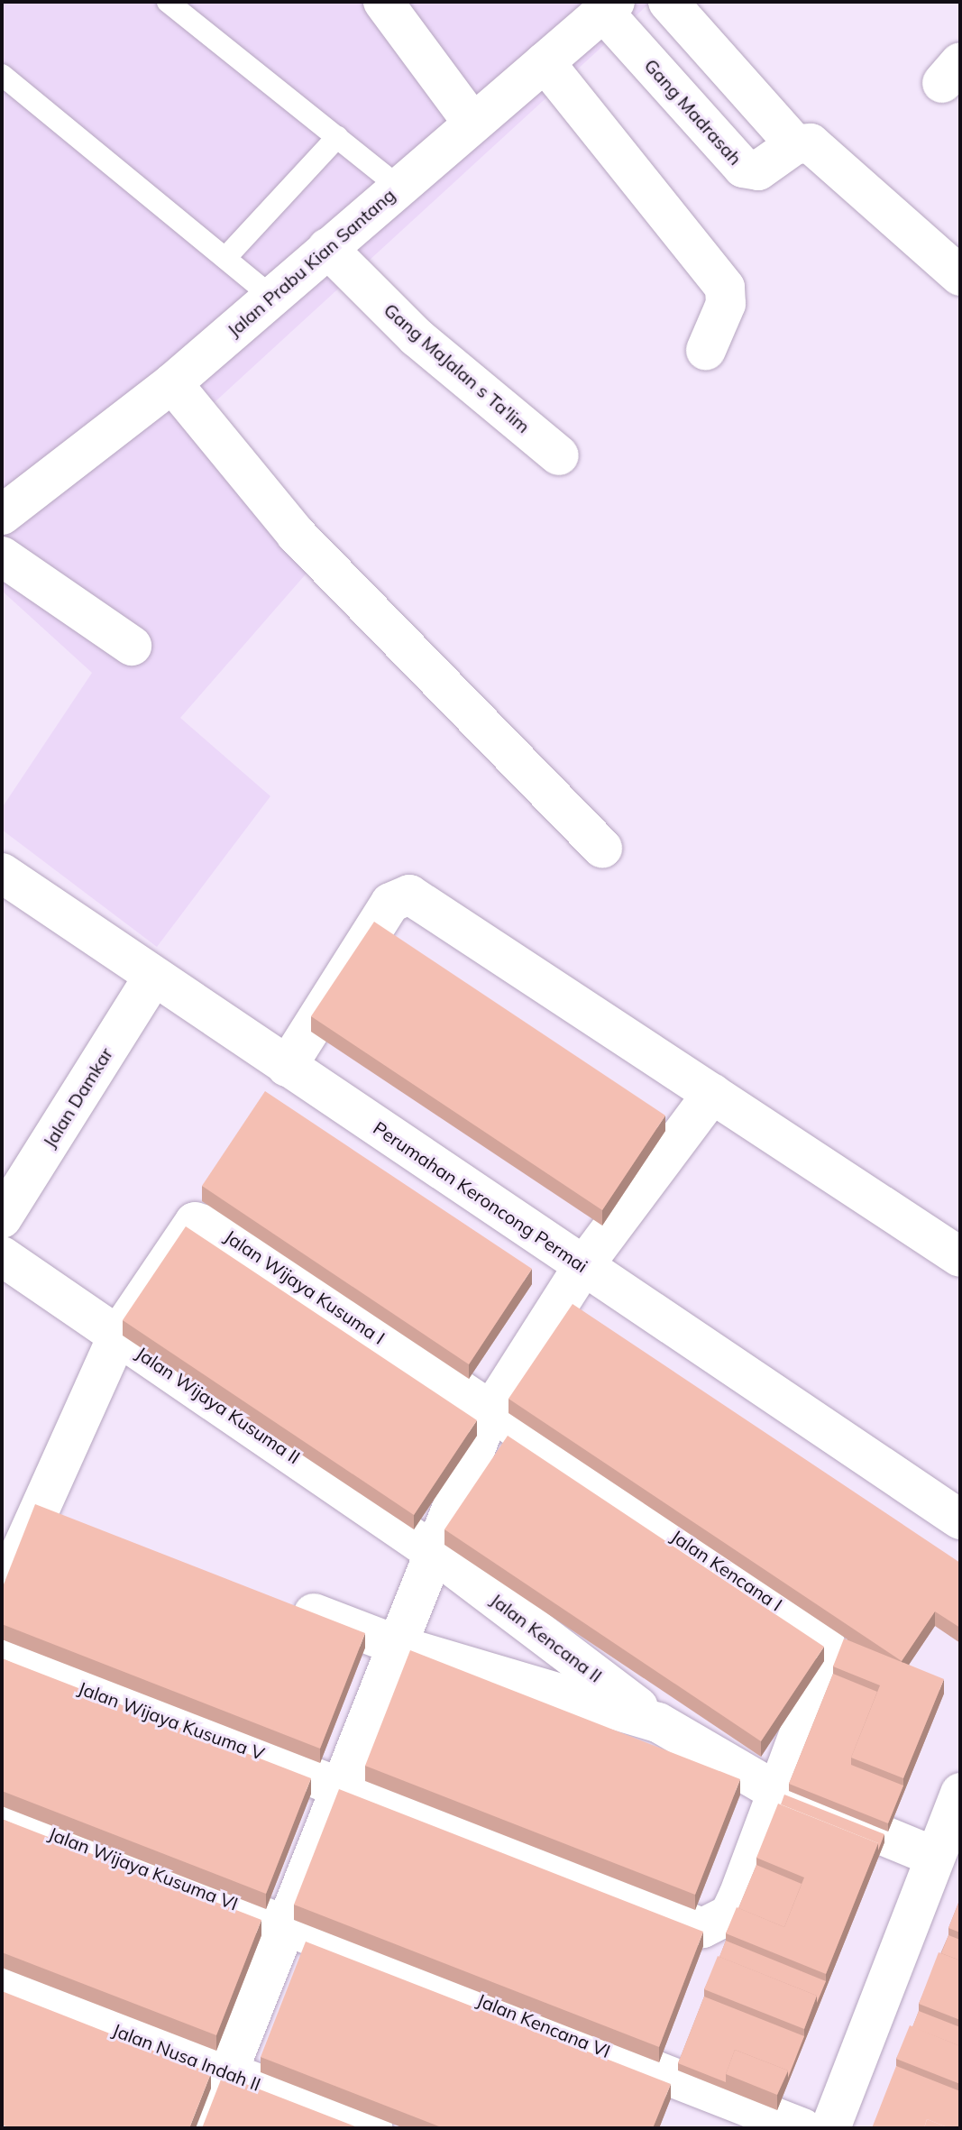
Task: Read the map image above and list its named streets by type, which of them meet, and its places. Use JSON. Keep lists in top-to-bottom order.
{
  "streets": {
    "street": [
      "Gang Madrasah",
      "Jalan Prabu Kian Santang",
      "Gang MaJalan s Ta'lim",
      "Jalan Damkar",
      "Perumahan Keroncong Permai",
      "Jalan Wijaya Kusuma I",
      "Jalan Wijaya Kusuma II",
      "Jalan Kencana I",
      "Jalan Kencana II",
      "Jalan Wijaya Kusuma V",
      "Jalan Wijaya Kusuma VI",
      "Jalan Kencana VI",
      "Jalan Nusa Indah II"
    ]
  },
  "crossings": [
    ["Gang Madrasah", "Jalan Prabu Kian Santang"],
    ["Jalan Prabu Kian Santang", "Gang MaJalan s Ta'lim"],
    ["Jalan Damkar", "Perumahan Keroncong Permai"],
    ["Jalan Wijaya Kusuma I", "Jalan Wijaya Kusuma II"],
    ["Jalan Wijaya Kusuma I", "Jalan Kencana I"],
    ["Jalan Wijaya Kusuma II", "Jalan Kencana II"],
    ["Jalan Wijaya Kusuma VI", "Jalan Kencana VI"]
  ]
}
